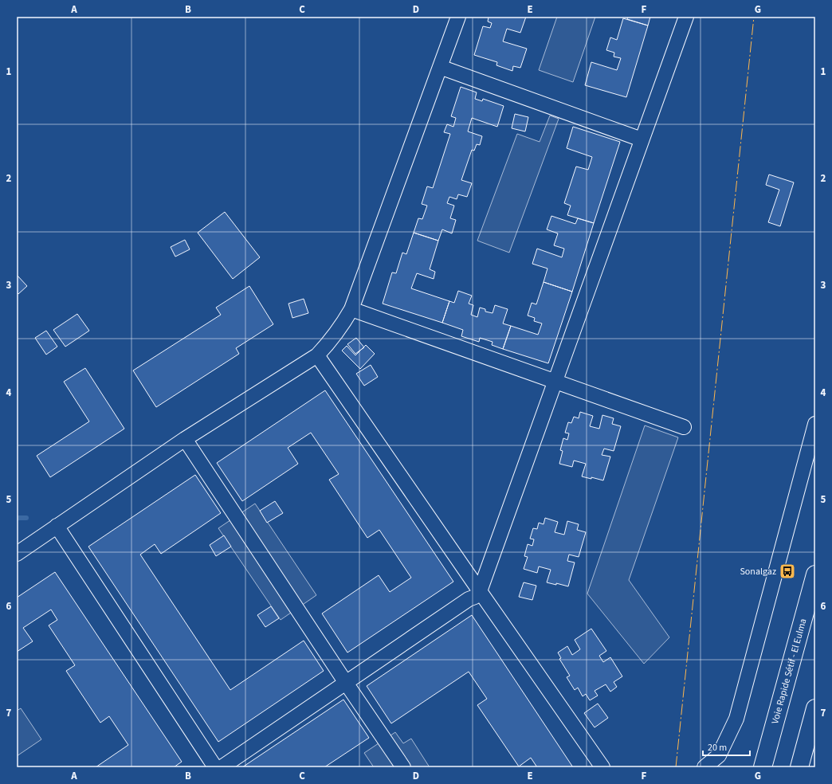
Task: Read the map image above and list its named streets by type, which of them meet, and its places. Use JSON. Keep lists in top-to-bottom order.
{
  "streets": {
    "highway": ["Voie Rapide Sétif - El Eulma"]
  },
  "places": {
    "bus stop": ["Sonalgaz"]
  },
  "scale_bar": "20 m",
  "grid": {
    "columns": [
      "A",
      "B",
      "C",
      "D",
      "E",
      "F",
      "G"
    ],
    "rows": [
      "1",
      "2",
      "3",
      "4",
      "5",
      "6",
      "7"
    ]
  }
}
